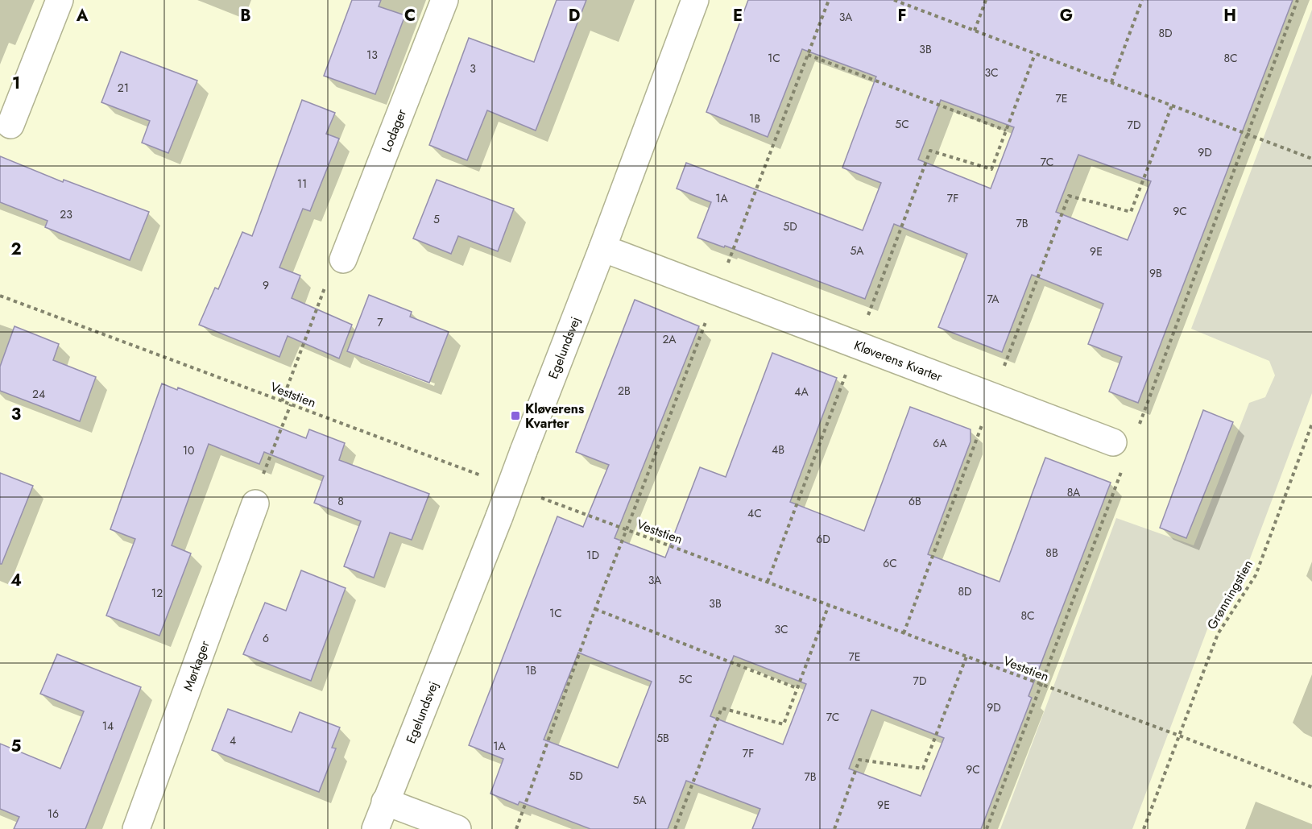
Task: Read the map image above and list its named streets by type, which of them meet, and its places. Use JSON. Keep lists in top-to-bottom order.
{
  "streets": {
    "street": [
      "Lodager",
      "Egelundsvej",
      "Kløverens Kvarter",
      "Mørkager"
    ],
    "path": ["Veststien", "Grønningstien"]
  },
  "crossings": [
    ["Egelundsvej", "Kløverens Kvarter"],
    ["Veststien", "Grønningstien"]
  ],
  "places": {
    "transit": ["Kløverens Kvarter"]
  },
  "house_numbers": [
    "3A",
    "8D",
    "3B",
    "13",
    "1C",
    "8C",
    "3",
    "3C",
    "21",
    "7E",
    "1B",
    "5C",
    "7D",
    "9D",
    "7C",
    "11",
    "1A",
    "7F",
    "9C",
    "23",
    "5",
    "7B",
    "5D",
    "5A",
    "9E",
    "9B",
    "9",
    "7A",
    "7",
    "2A",
    "2B",
    "4A",
    "24",
    "6A",
    "4B",
    "10",
    "8A",
    "8",
    "6B",
    "4C",
    "6D",
    "8B",
    "1D",
    "6C",
    "3A",
    "8D",
    "12",
    "3B",
    "1C",
    "8C",
    "3C",
    "6",
    "7E",
    "1B",
    "5C",
    "7D",
    "9D",
    "7C",
    "14",
    "5B",
    "4",
    "1A",
    "7F",
    "9C",
    "5D",
    "7B",
    "5A",
    "9E",
    "16"
  ],
  "grid": {
    "columns": [
      "A",
      "B",
      "C",
      "D",
      "E",
      "F",
      "G",
      "H"
    ],
    "rows": [
      "1",
      "2",
      "3",
      "4",
      "5"
    ]
  }
}
